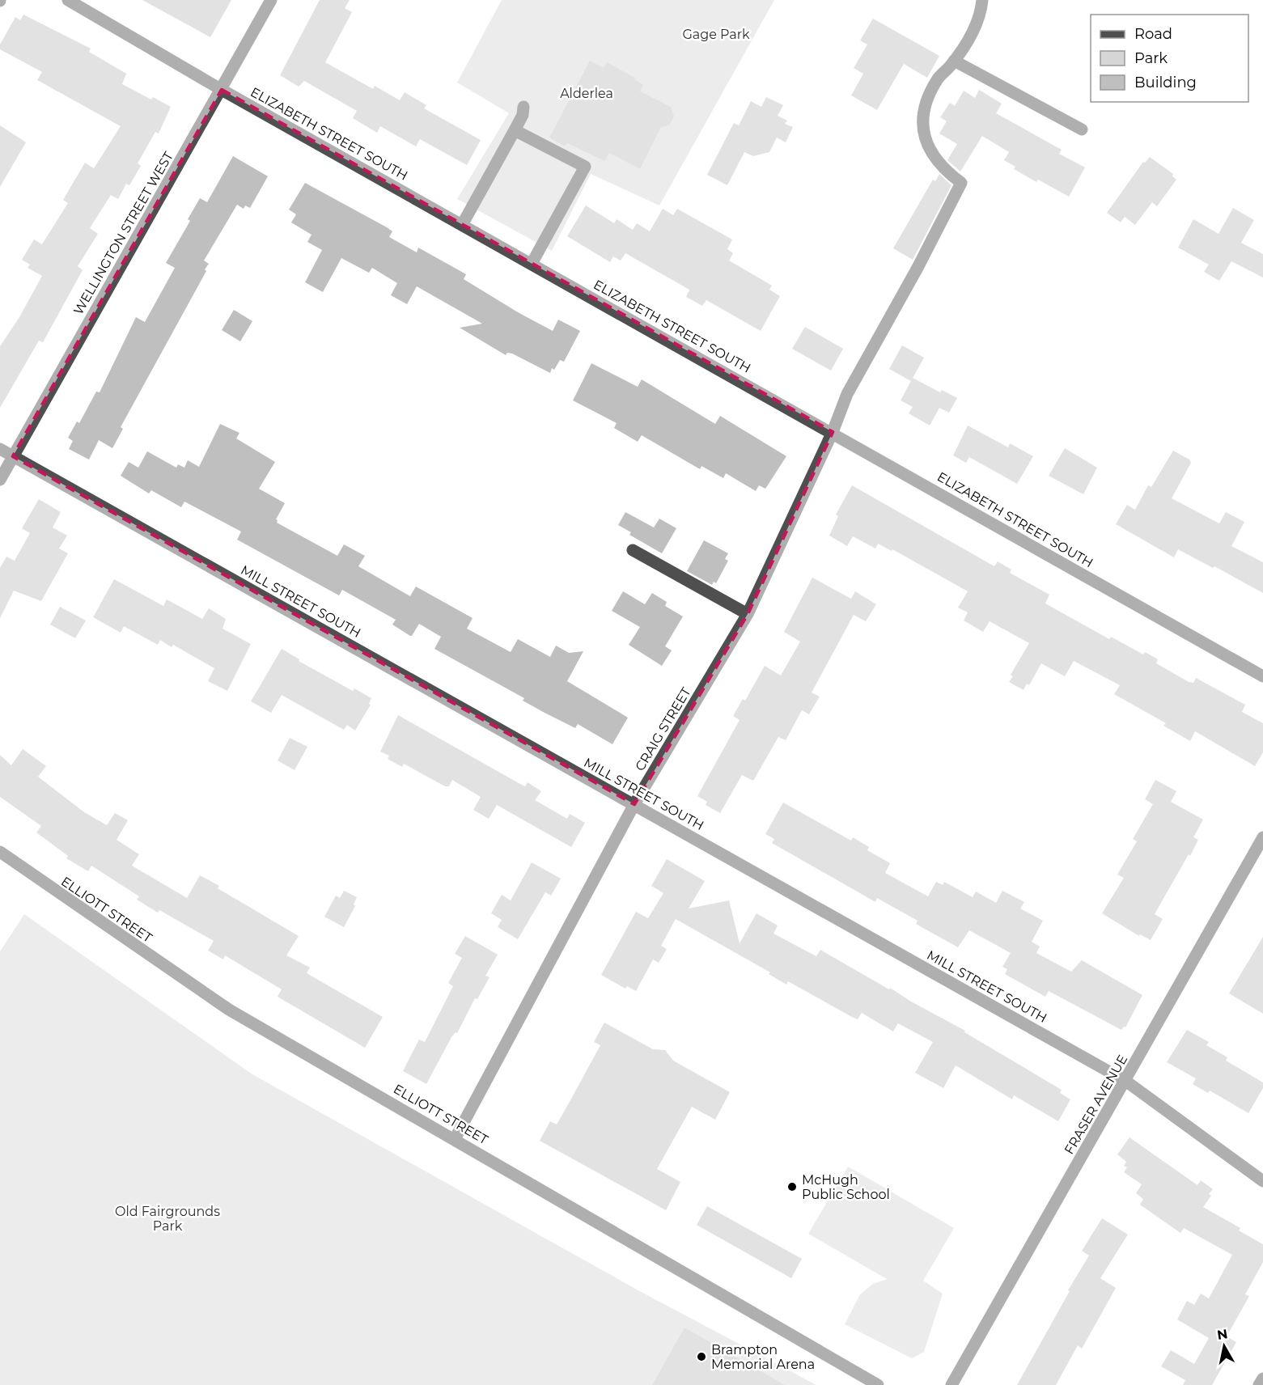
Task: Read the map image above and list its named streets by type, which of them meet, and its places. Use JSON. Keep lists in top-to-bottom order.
{
  "streets": {
    "street": [
      "ELIZABETH STREET SOUTH",
      "WELLINGTON STREET WEST",
      "MILL STREET SOUTH",
      "CRAIG STREET",
      "ELLIOTT STREET",
      "FRASER AVENUE"
    ]
  },
  "crossings": [
    ["ELIZABETH STREET SOUTH", "WELLINGTON STREET WEST"],
    ["ELIZABETH STREET SOUTH", "CRAIG STREET"],
    ["WELLINGTON STREET WEST", "MILL STREET SOUTH"],
    ["MILL STREET SOUTH", "CRAIG STREET"],
    ["MILL STREET SOUTH", "FRASER AVENUE"],
    ["CRAIG STREET", "ELLIOTT STREET"]
  ],
  "parks": ["Gage Park", "Alderlea", "Old Fairgrounds Park"],
  "places": ["McHugh Public School", "Brampton Memorial Arena"],
  "legend": ["Road", "Park", "Building"],
  "north": "top"
}
